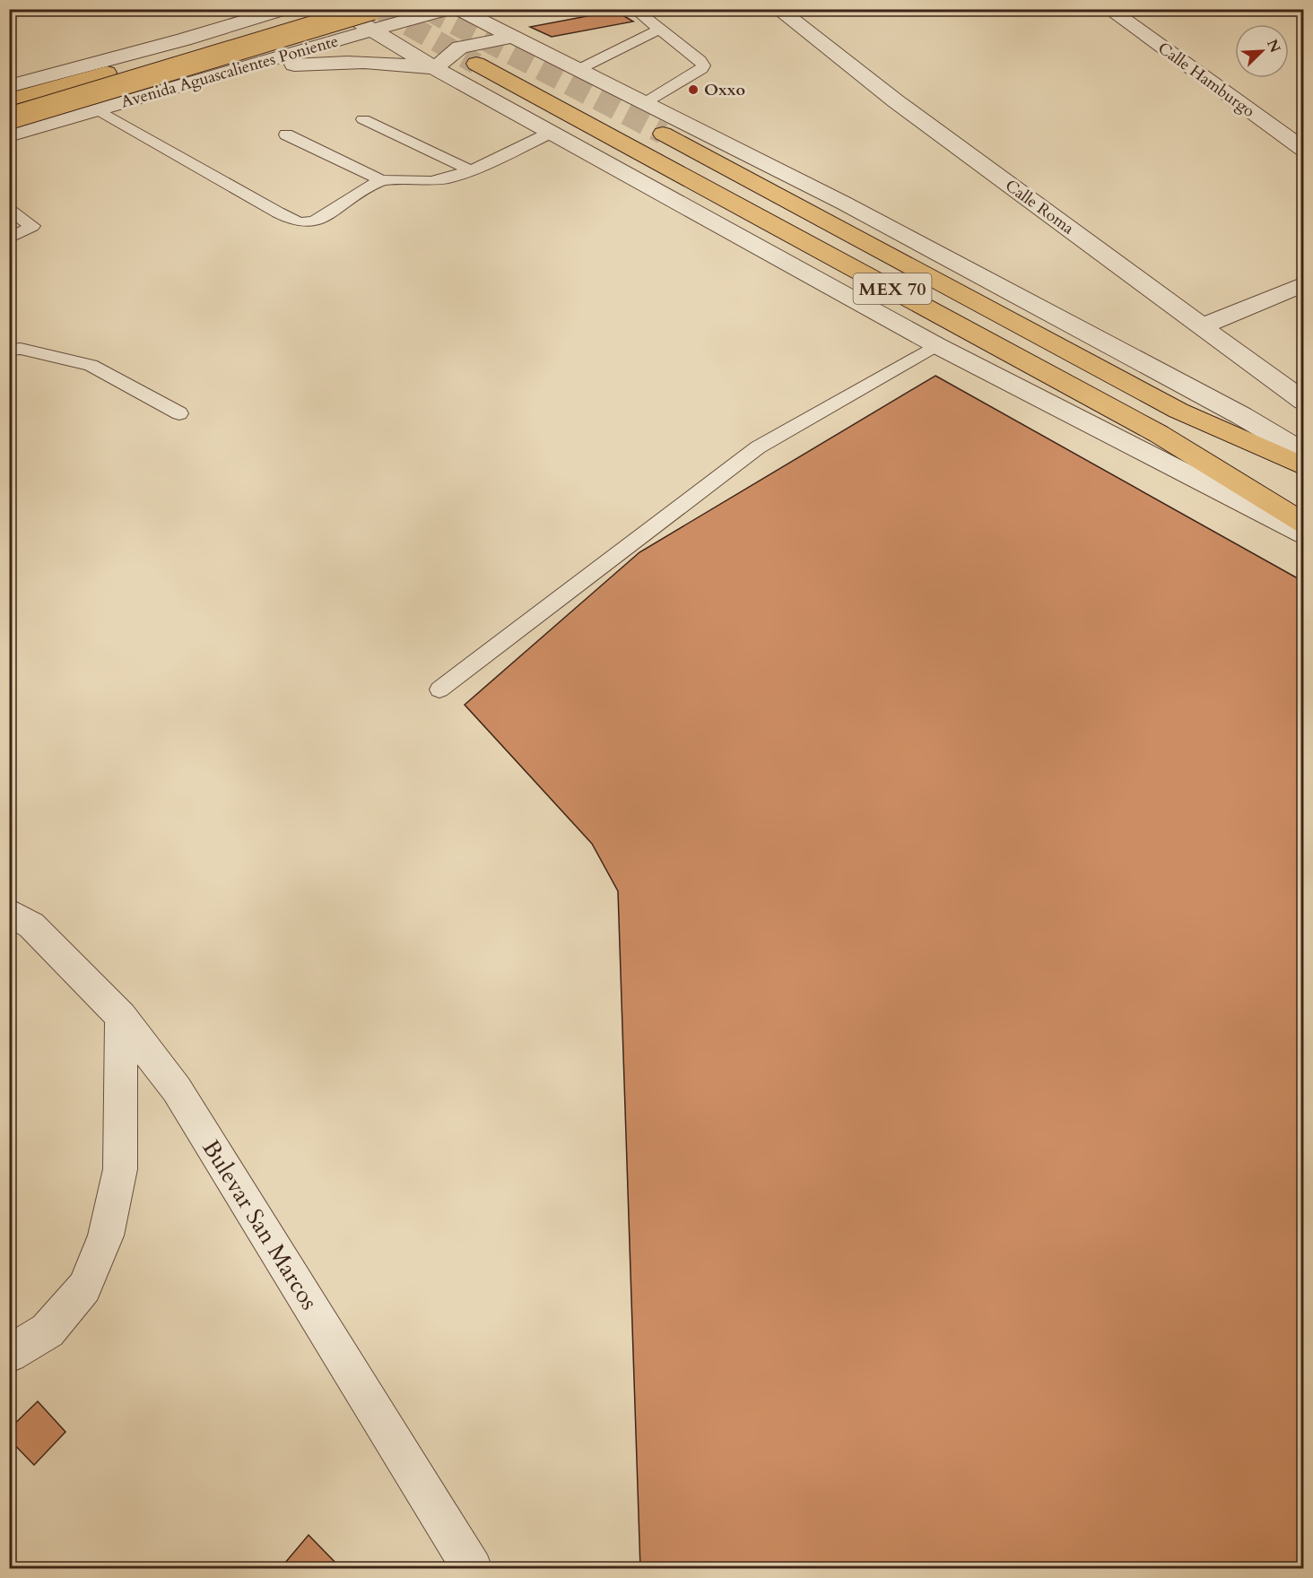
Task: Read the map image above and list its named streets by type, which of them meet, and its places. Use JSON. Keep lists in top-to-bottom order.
{
  "streets": {
    "main road": ["Avenida Aguascalientes Poniente", "MEX 70"],
    "street": ["Calle Hamburgo", "Calle Roma", "Bulevar San Marcos"]
  },
  "crossings": [
    ["Avenida Aguascalientes Poniente", "MEX 70"]
  ],
  "places": ["Oxxo"],
  "north": "top right"
}
